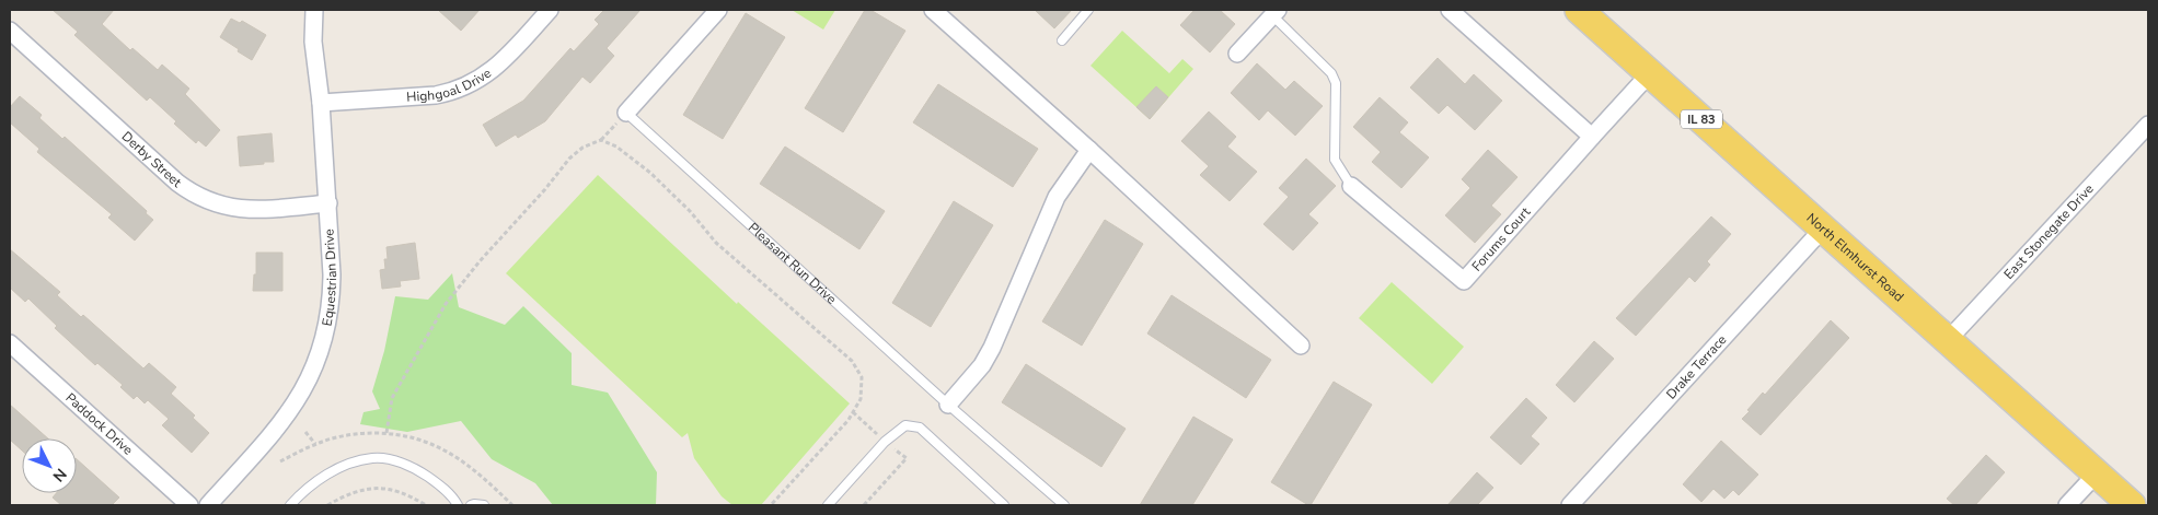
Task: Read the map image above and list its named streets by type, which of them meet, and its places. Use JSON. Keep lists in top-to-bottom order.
{
  "streets": {
    "main road": ["IL 83", "North Elmhurst Road"],
    "street": [
      "Highgoal Drive",
      "Derby Street",
      "East Stonegate Drive",
      "Forums Court",
      "Equestrian Drive",
      "Drake Terrace",
      "Paddock Drive"
    ],
    "lane": ["Pleasant Run Drive"]
  },
  "crossings": [
    ["Highgoal Drive", "Equestrian Drive"],
    ["Derby Street", "Equestrian Drive"],
    ["East Stonegate Drive", "North Elmhurst Road"],
    ["Forums Court", "North Elmhurst Road"],
    ["North Elmhurst Road", "Drake Terrace"]
  ],
  "north": "bottom right"
}
